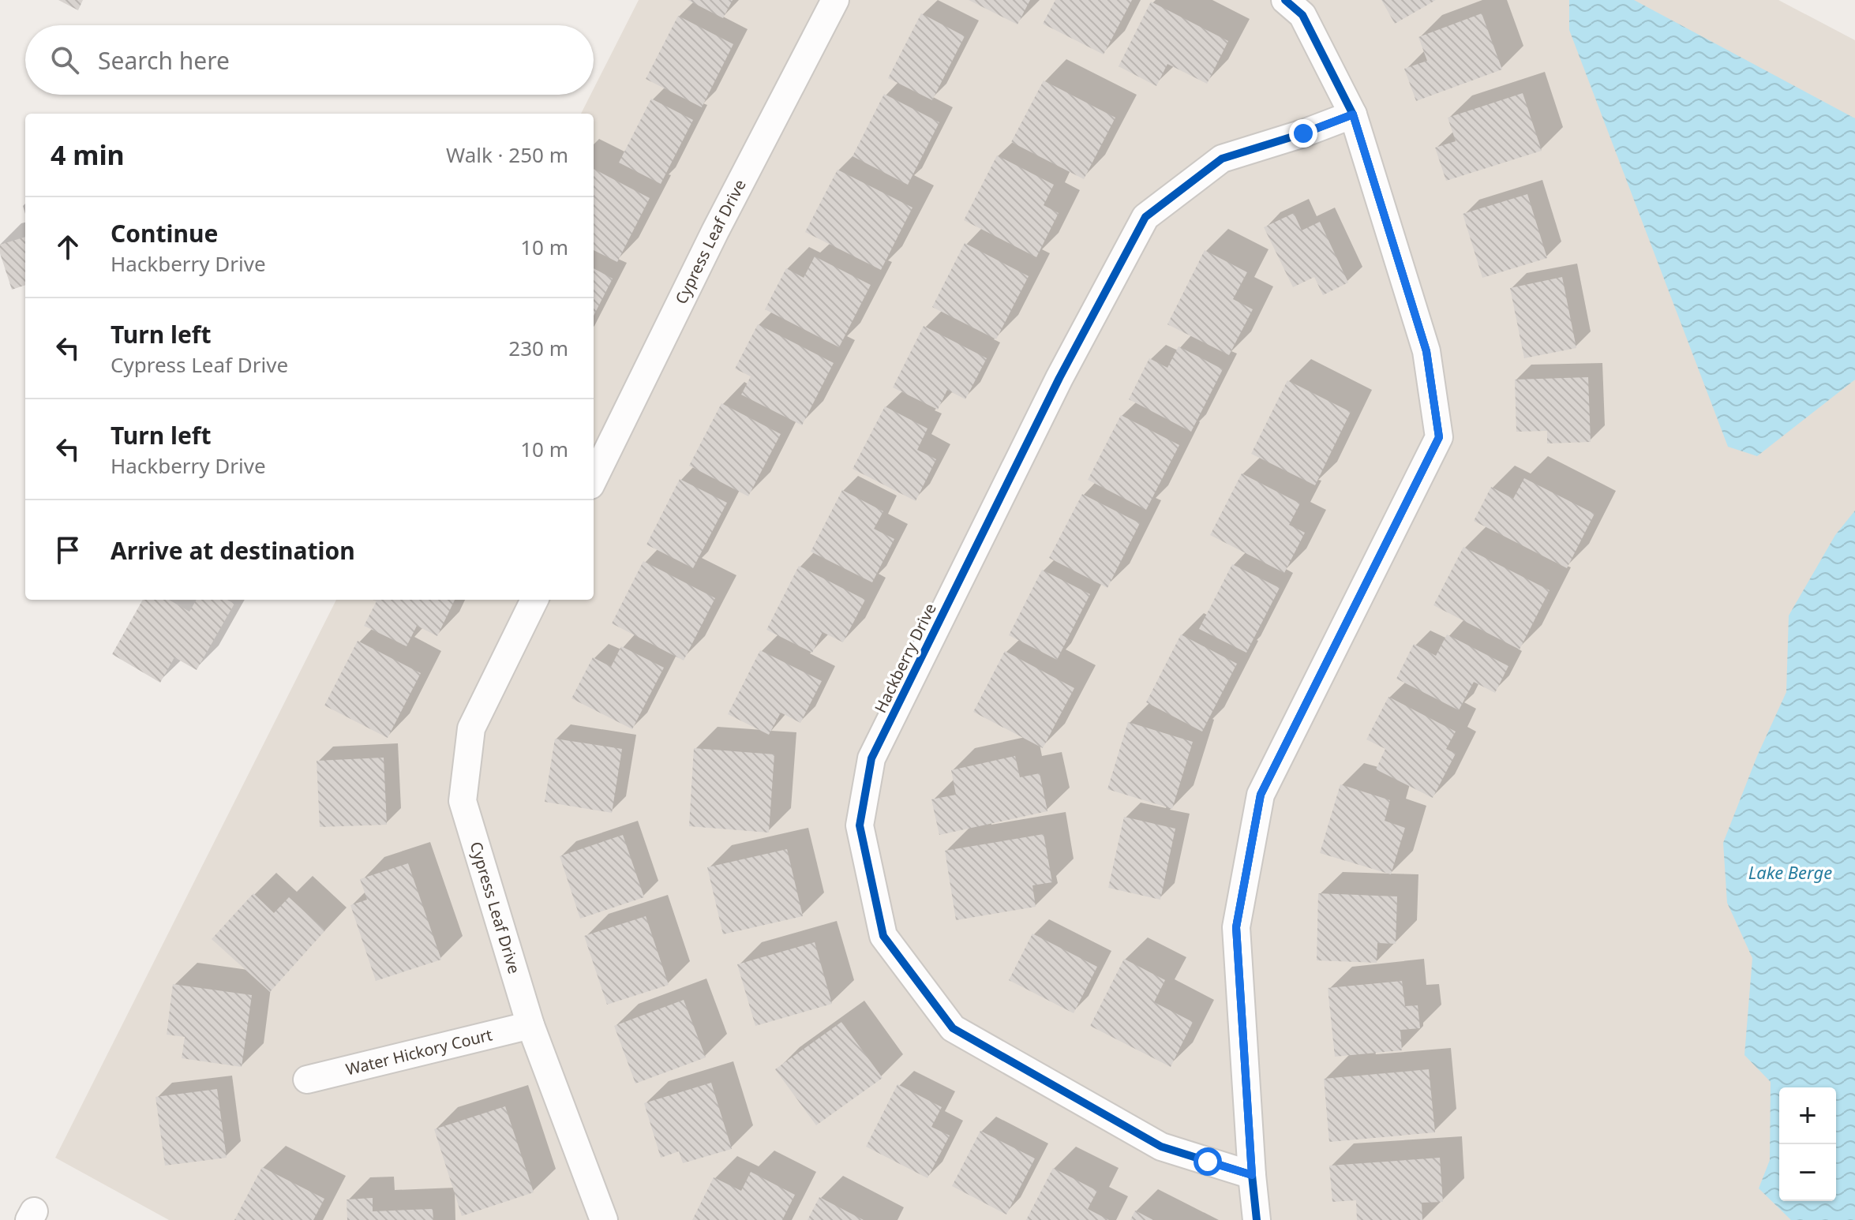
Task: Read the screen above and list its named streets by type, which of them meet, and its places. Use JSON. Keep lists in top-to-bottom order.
{
  "streets": {
    "street": ["Cypress Leaf Drive", "Hackberry Drive", "Water Hickory Court"]
  },
  "crossings": [
    ["Cypress Leaf Drive", "Water Hickory Court"]
  ],
  "water": ["Lake Berge"],
  "page": {
    "search": "Search here",
    "heading": ["4 min", "Walk · 250 m"],
    "list": [
      ["Continue", "Hackberry Drive", "10 m"],
      ["Turn left", "Cypress Leaf Drive", "230 m"],
      ["Turn left", "Hackberry Drive", "10 m"],
      "Arrive at destination"
    ],
    "map_buttons": ["+", "−"]
  }
}
